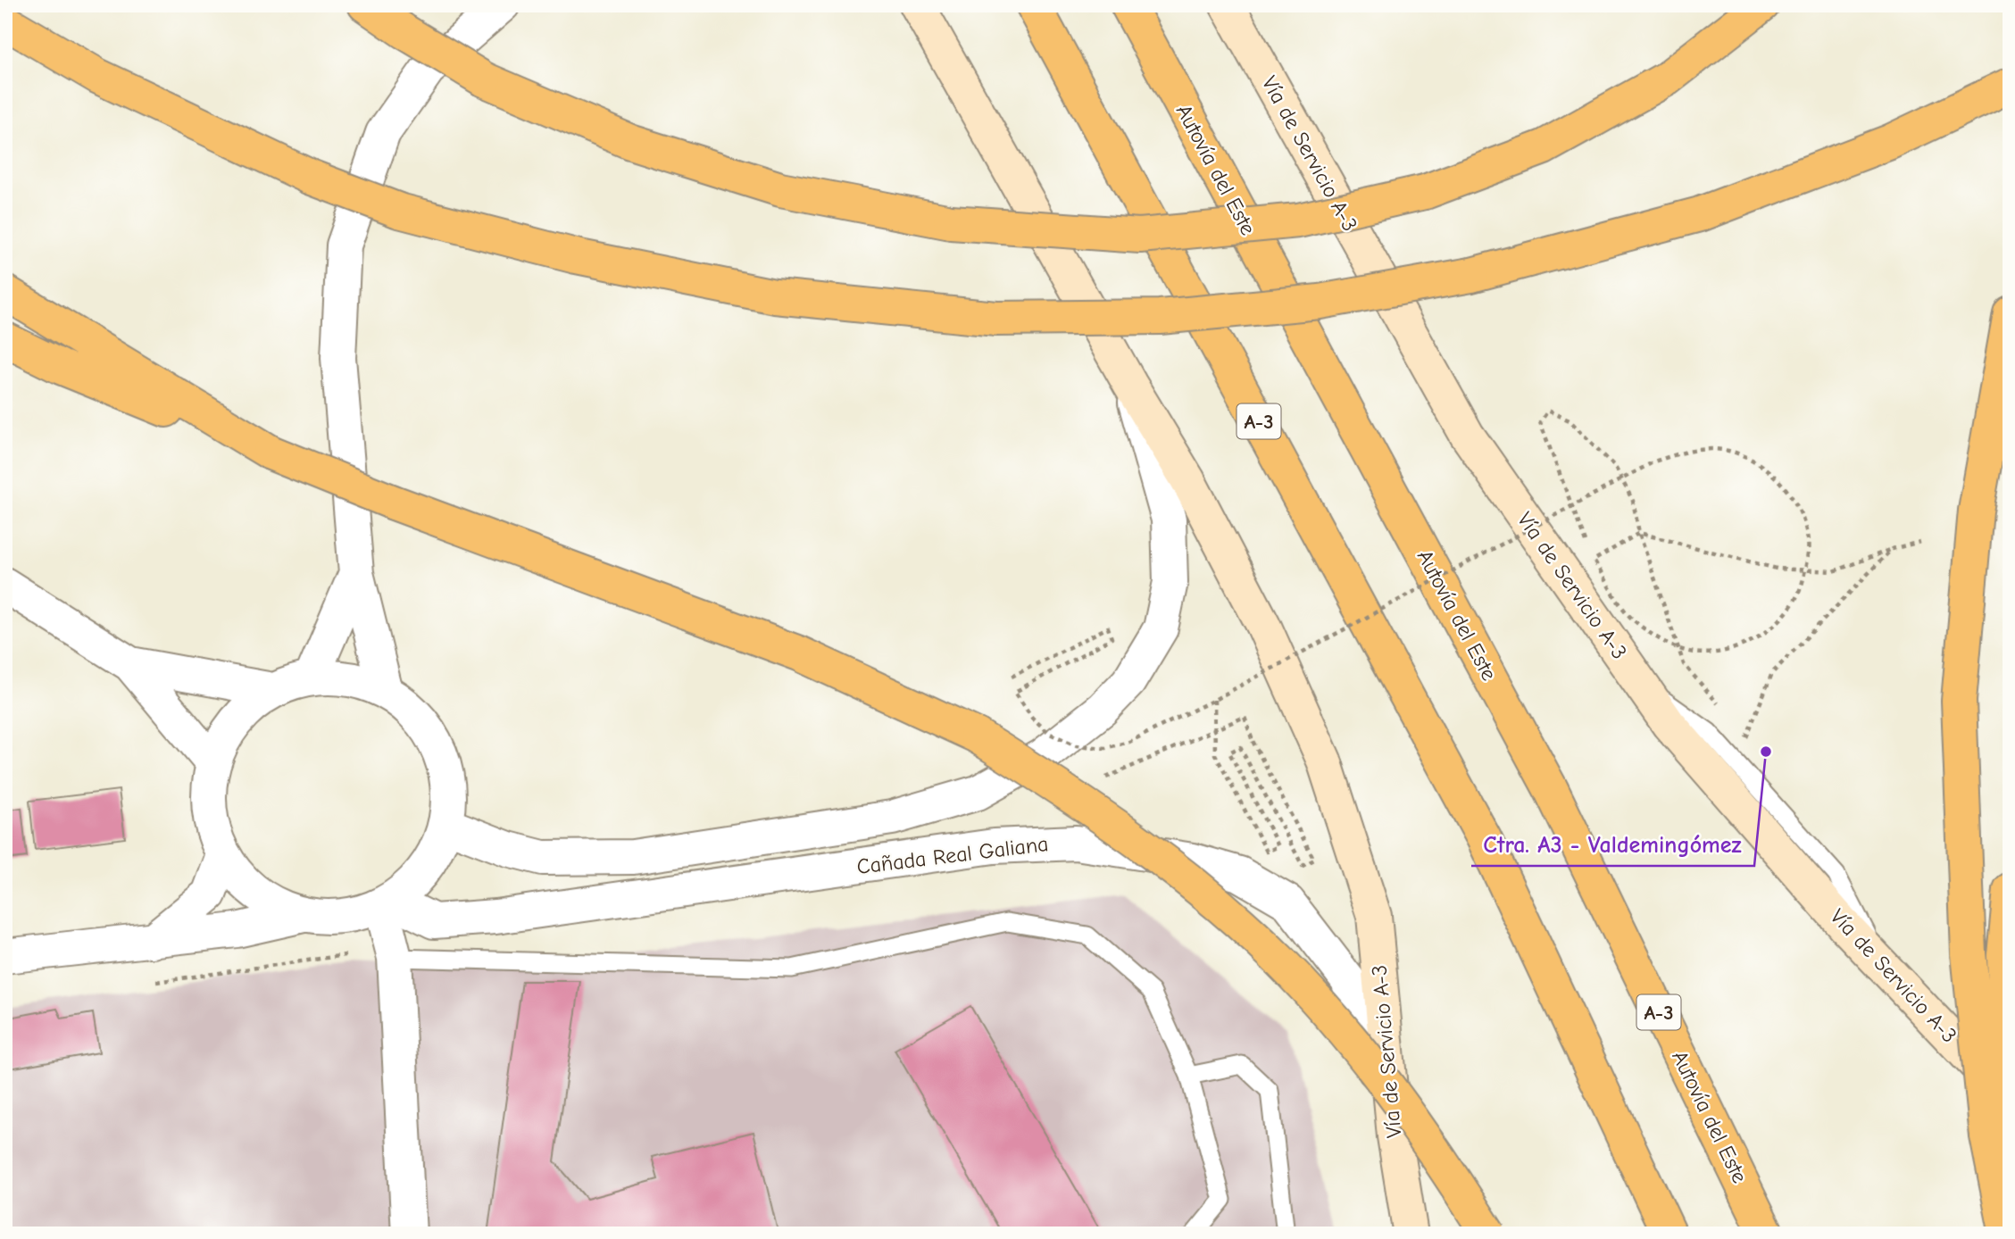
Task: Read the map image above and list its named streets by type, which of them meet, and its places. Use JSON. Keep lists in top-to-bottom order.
{
  "streets": {
    "highway": ["Autovía del Este", "A-3"],
    "main road": ["Vía de Servicio A-3"],
    "street": ["Cañada Real Galiana"]
  },
  "crossings": [
    ["Vía de Servicio A-3", "Cañada Real Galiana"]
  ],
  "places": ["Ctra. A3 - Valdemingómez"]
}
